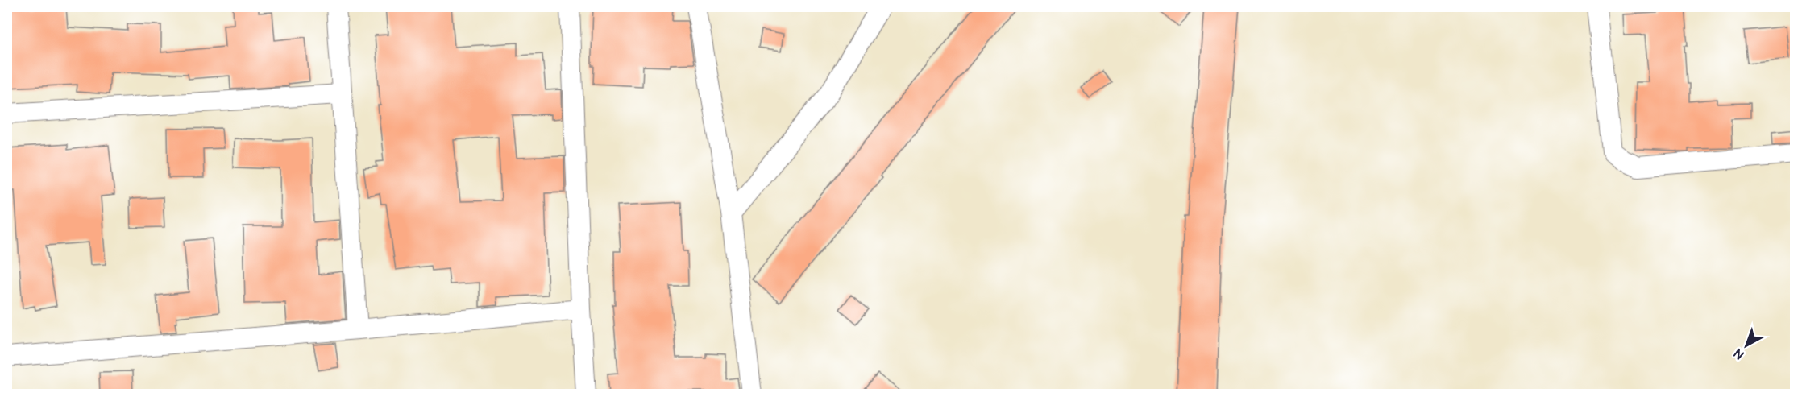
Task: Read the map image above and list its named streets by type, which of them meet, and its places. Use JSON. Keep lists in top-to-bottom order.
{
  "north": "bottom left"
}
